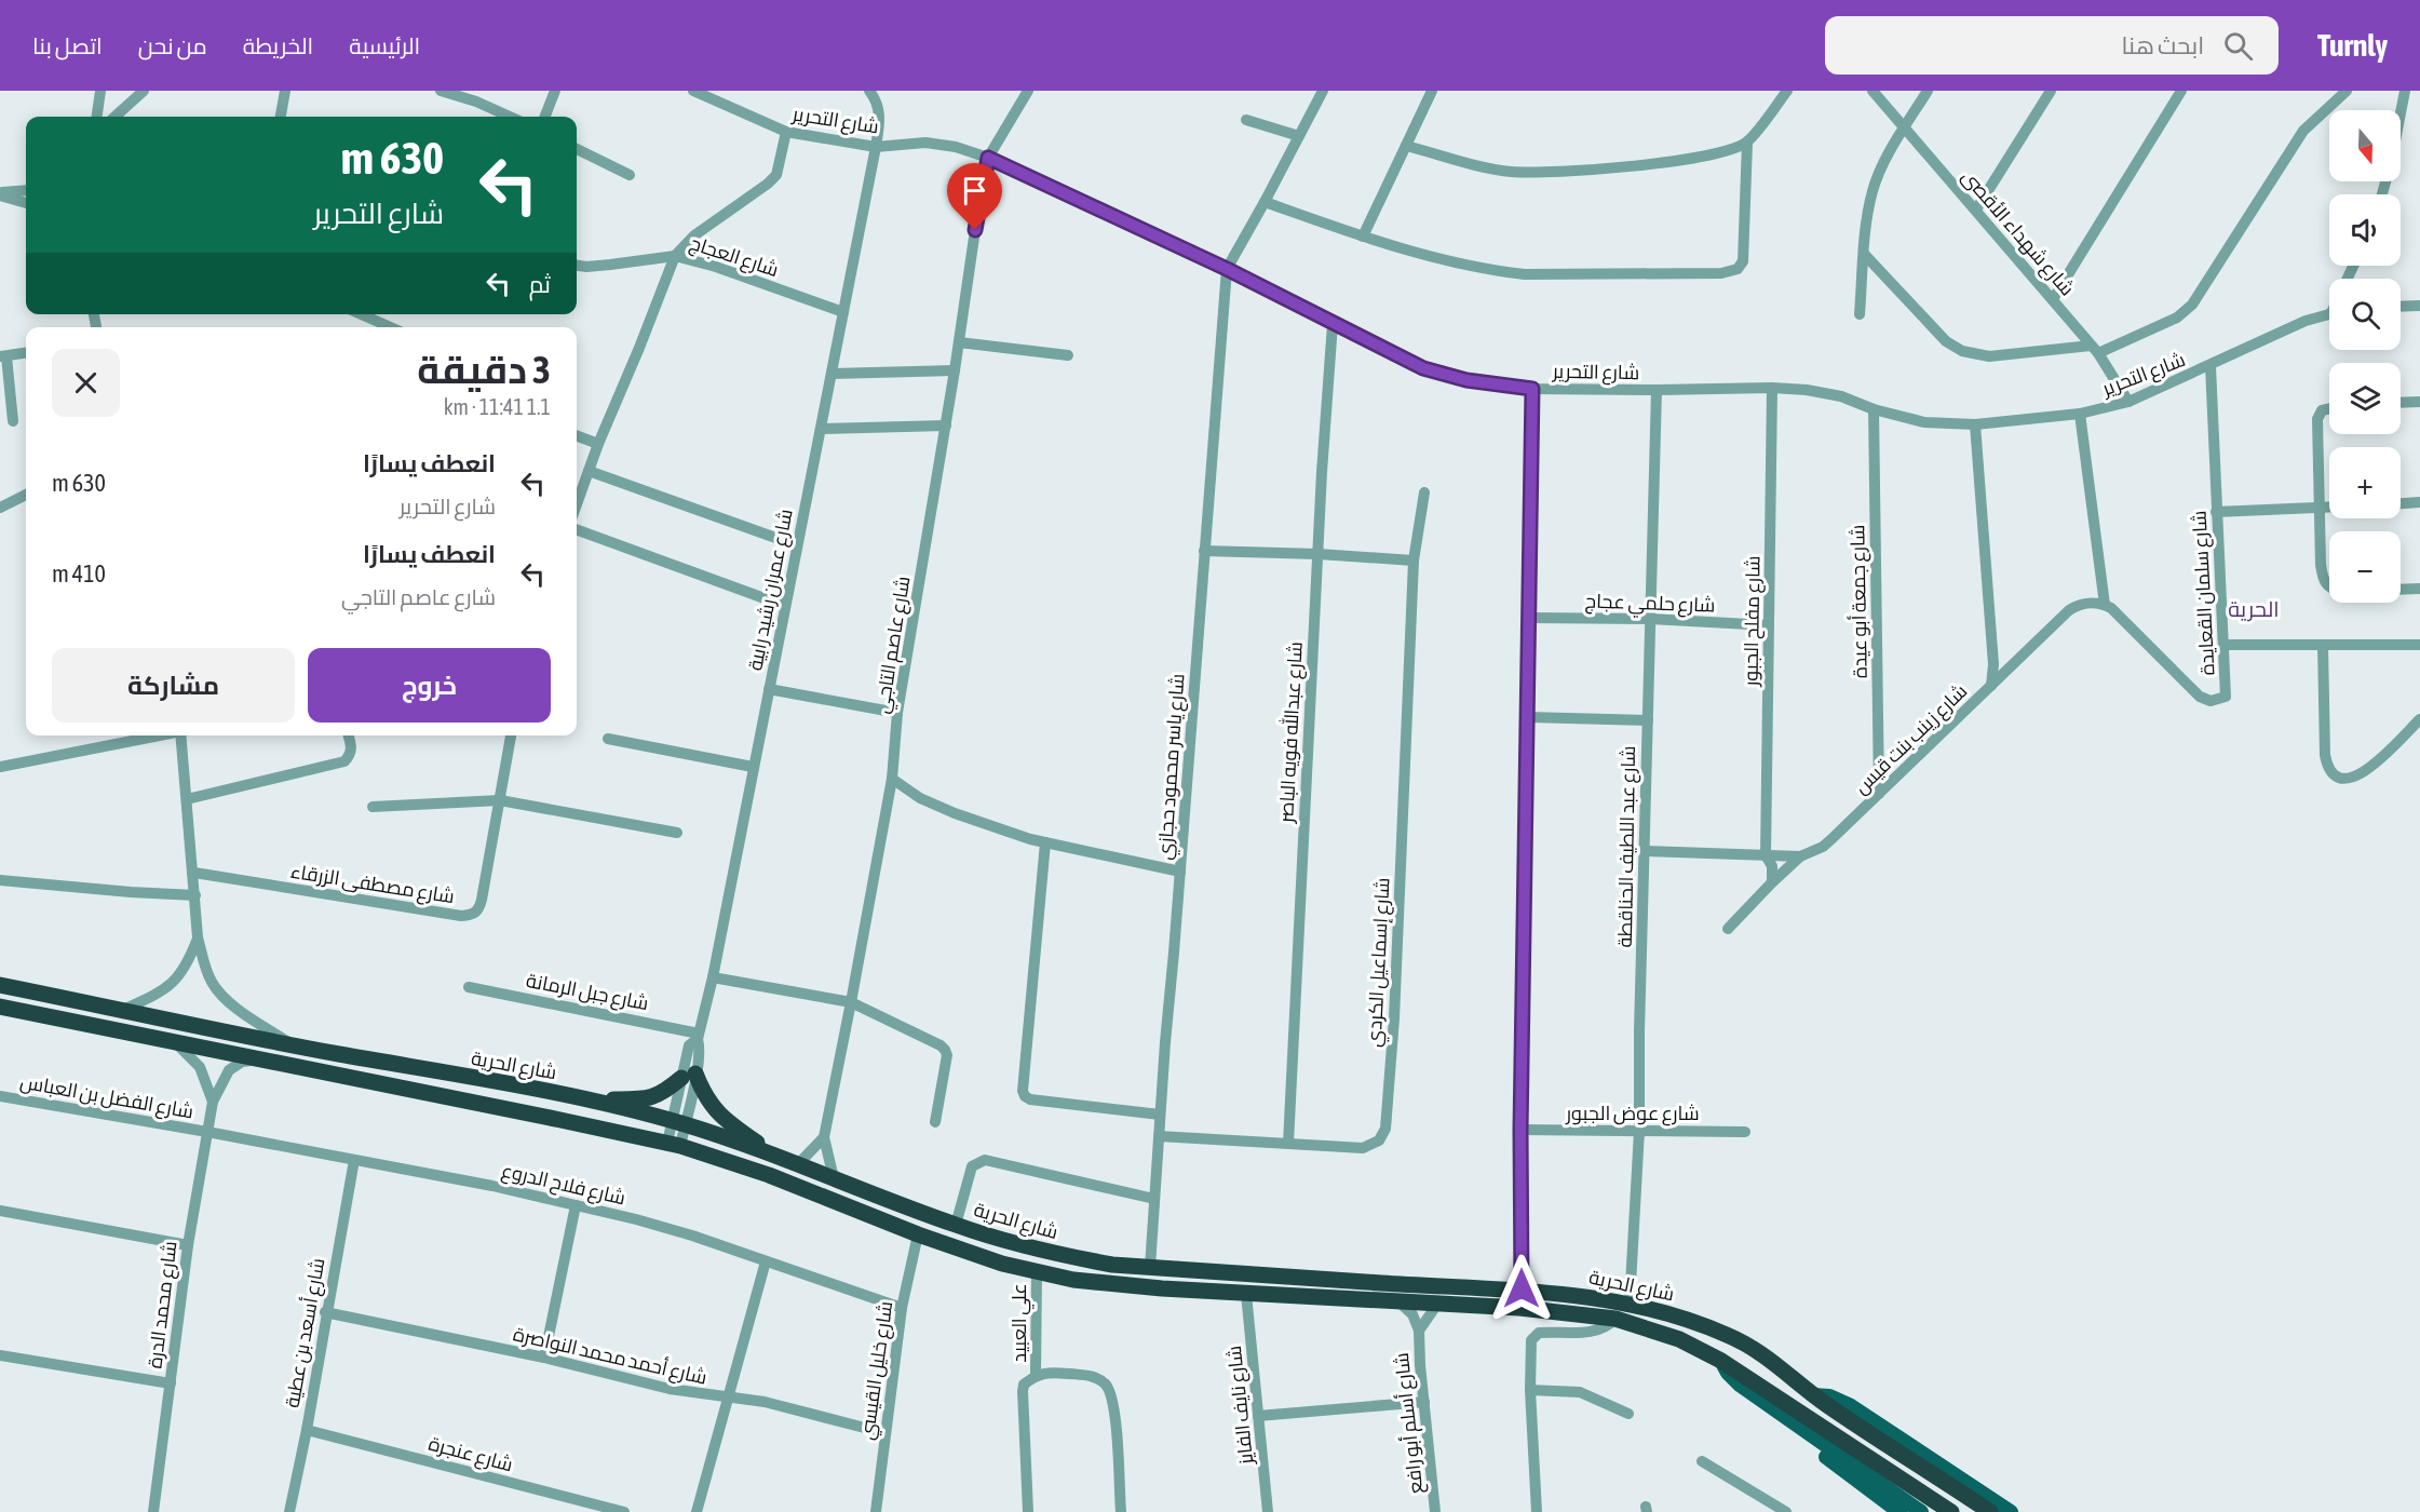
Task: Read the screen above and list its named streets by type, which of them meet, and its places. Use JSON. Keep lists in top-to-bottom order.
{
  "streets": {
    "highway": ["شارع الحرية"],
    "street": [
      "شارع التحرير",
      "شارع شهداء الأقصى",
      "شارع العجاج",
      "شارع عمران رشيد رابية",
      "شارع سلمان القعايدة",
      "شارع جمعة أبو عيدة",
      "شارع حلمي عجاج",
      "شارع مفلح الجبور",
      "شارع عاصم التاجي",
      "شارع عبدالله فويه الباصر",
      "شارع زينب بنت قيس",
      "شارع ياسر محمود حجازي",
      "شارع عبد اللطيف الحناقطة",
      "شارع مصطفى الزرقاء",
      "شارع إسماعيل الكردي",
      "شارع جبل الرمانة",
      "شارع الفضل بن العباس",
      "شارع عوض الجبور",
      "شارع فلاح الدروع",
      "شارع محمد الدرة",
      "علي العبيد",
      "شارع أسعد بن عطية",
      "شارع أحمد محمد النواصرة",
      "شارع خليل القيسي",
      "شارع نايف الفايز",
      "شارع أسلم أبو رافع",
      "شارع عنجرة"
    ]
  },
  "crossings": [
    ["شارع التحرير", "شارع شهداء الأقصى"],
    ["شارع التحرير", "شارع عمران رشيد رابية"],
    ["شارع التحرير", "شارع سلمان القعايدة"],
    ["شارع التحرير", "شارع جمعة أبو عيدة"],
    ["شارع التحرير", "شارع مفلح الجبور"],
    ["شارع التحرير", "شارع عاصم التاجي"],
    ["شارع التحرير", "شارع عبدالله فويه الباصر"],
    ["شارع التحرير", "شارع زينب بنت قيس"],
    ["شارع التحرير", "شارع ياسر محمود حجازي"],
    ["شارع التحرير", "شارع عبد اللطيف الحناقطة"],
    ["شارع العجاج", "شارع عمران رشيد رابية"],
    ["شارع عمران رشيد رابية", "شارع جبل الرمانة"],
    ["شارع عمران رشيد رابية", "شارع الحرية"],
    ["شارع جمعة أبو عيدة", "شارع زينب بنت قيس"],
    ["شارع حلمي عجاج", "شارع مفلح الجبور"],
    ["شارع حلمي عجاج", "شارع عبد اللطيف الحناقطة"],
    ["شارع مفلح الجبور", "شارع زينب بنت قيس"],
    ["شارع عاصم التاجي", "شارع الحرية"],
    ["شارع عبدالله فويه الباصر", "شارع إسماعيل الكردي"],
    ["شارع ياسر محمود حجازي", "شارع إسماعيل الكردي"],
    ["شارع ياسر محمود حجازي", "شارع الحرية"],
    ["شارع عبد اللطيف الحناقطة", "شارع الحرية"],
    ["شارع عبد اللطيف الحناقطة", "شارع عوض الجبور"],
    ["شارع الحرية", "شارع محمد الدرة"],
    ["شارع الحرية", "علي العبيد"],
    ["شارع الحرية", "شارع خليل القيسي"],
    ["شارع الحرية", "شارع نايف الفايز"],
    ["شارع الحرية", "شارع أسلم أبو رافع"],
    ["شارع الفضل بن العباس", "شارع فلاح الدروع"],
    ["شارع الفضل بن العباس", "شارع محمد الدرة"],
    ["شارع فلاح الدروع", "شارع محمد الدرة"],
    ["شارع فلاح الدروع", "شارع أسعد بن عطية"],
    ["شارع فلاح الدروع", "شارع خليل القيسي"],
    ["شارع أسعد بن عطية", "شارع أحمد محمد النواصرة"],
    ["شارع أسعد بن عطية", "شارع عنجرة"],
    ["شارع أحمد محمد النواصرة", "شارع خليل القيسي"]
  ],
  "districts": ["الحرية"],
  "north": "bottom",
  "page": {
    "header": "Turnly",
    "search": "ابحث هنا",
    "nav": [
      "الرئيسية",
      "الخريطة",
      "من نحن",
      "اتصل بنا"
    ],
    "map_buttons": ["+", "−"],
    "turn": ["630 m", "شارع التحرير"],
    "then": "ثم",
    "heading": ["3 دقيقة", "1.1 km · 11:41"],
    "list": [
      {
        "name": "انعطف يسارًا",
        "note": "شارع التحرير",
        "value": "630 m"
      },
      {
        "name": "انعطف يسارًا",
        "note": "شارع عاصم التاجي",
        "value": "410 m"
      }
    ],
    "buttons": ["خروج", "مشاركة"]
  }
}
